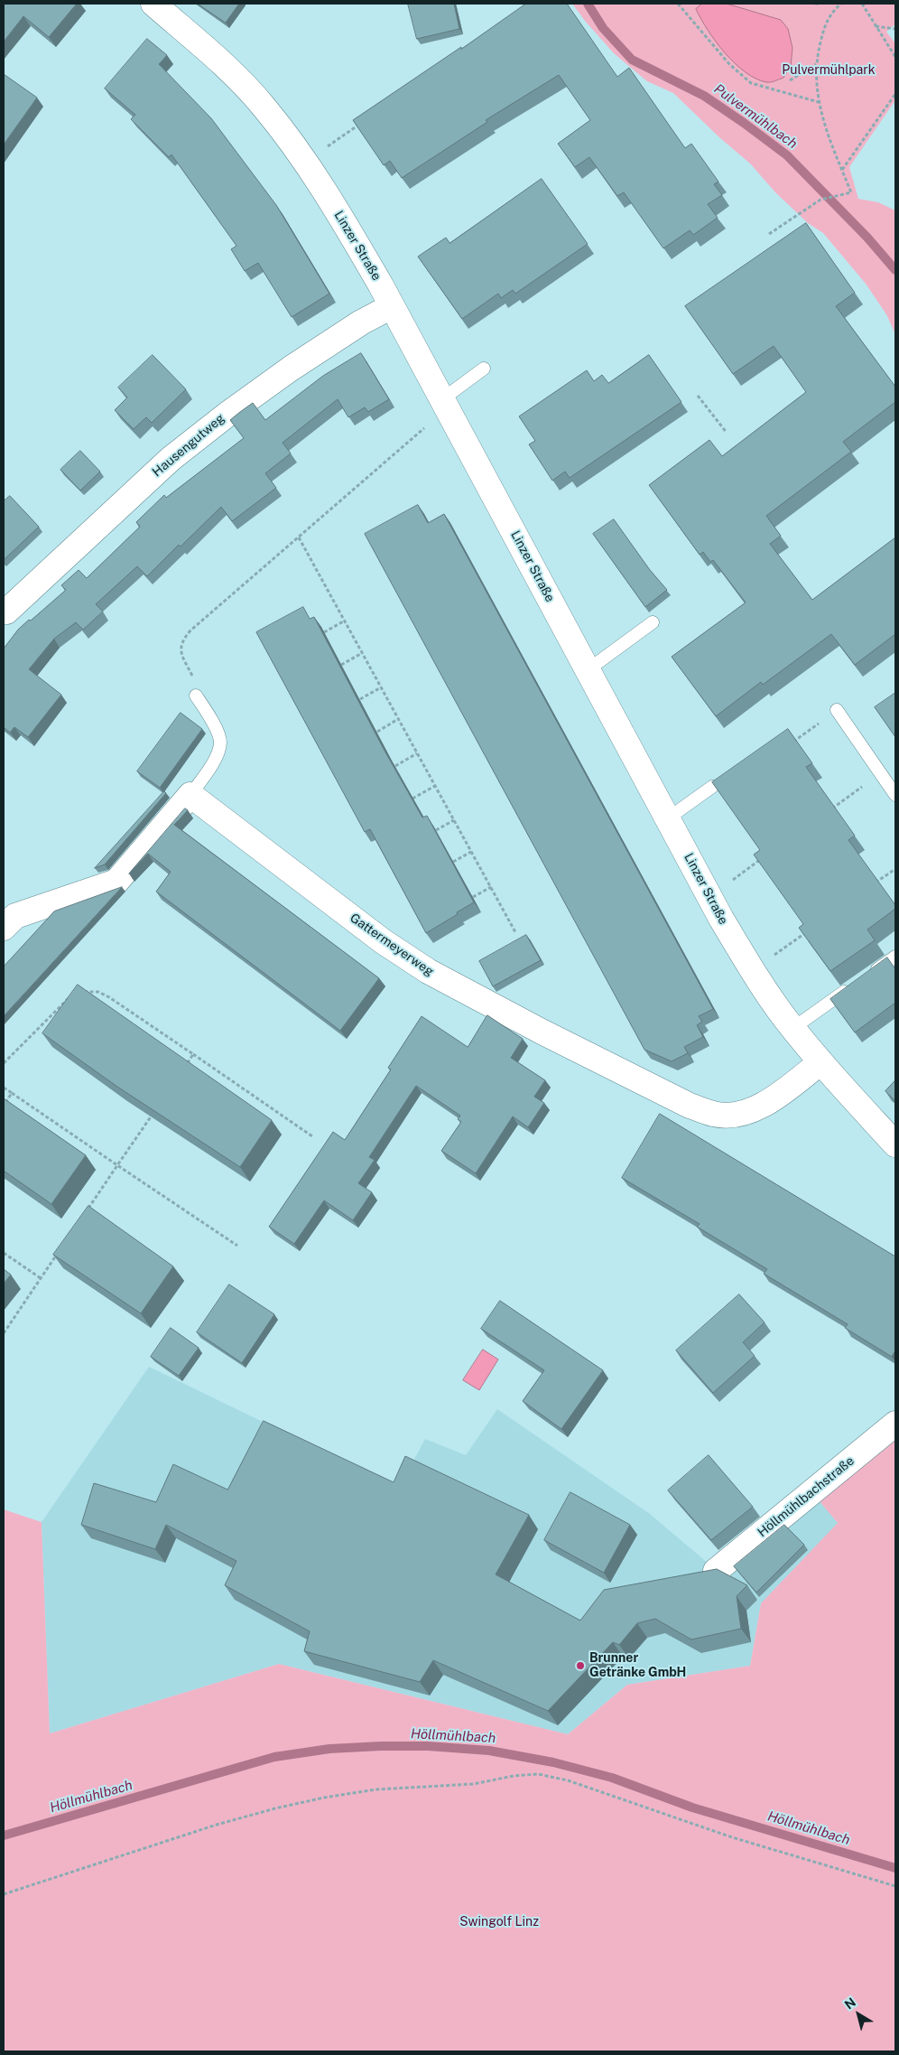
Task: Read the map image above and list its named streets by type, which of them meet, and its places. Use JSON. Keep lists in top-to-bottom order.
{
  "streets": {
    "street": [
      "Linzer Straße",
      "Hausengutweg",
      "Gattermeyerweg",
      "Höllmühlbachstraße"
    ]
  },
  "crossings": [
    ["Linzer Straße", "Hausengutweg"],
    ["Linzer Straße", "Gattermeyerweg"]
  ],
  "water": ["Pulvermühlbach", "Höllmühlbach"],
  "parks": ["Pulvermühlpark", "Swingolf Linz"],
  "places": ["Brunner Getränke GmbH"],
  "north": "top left"
}
